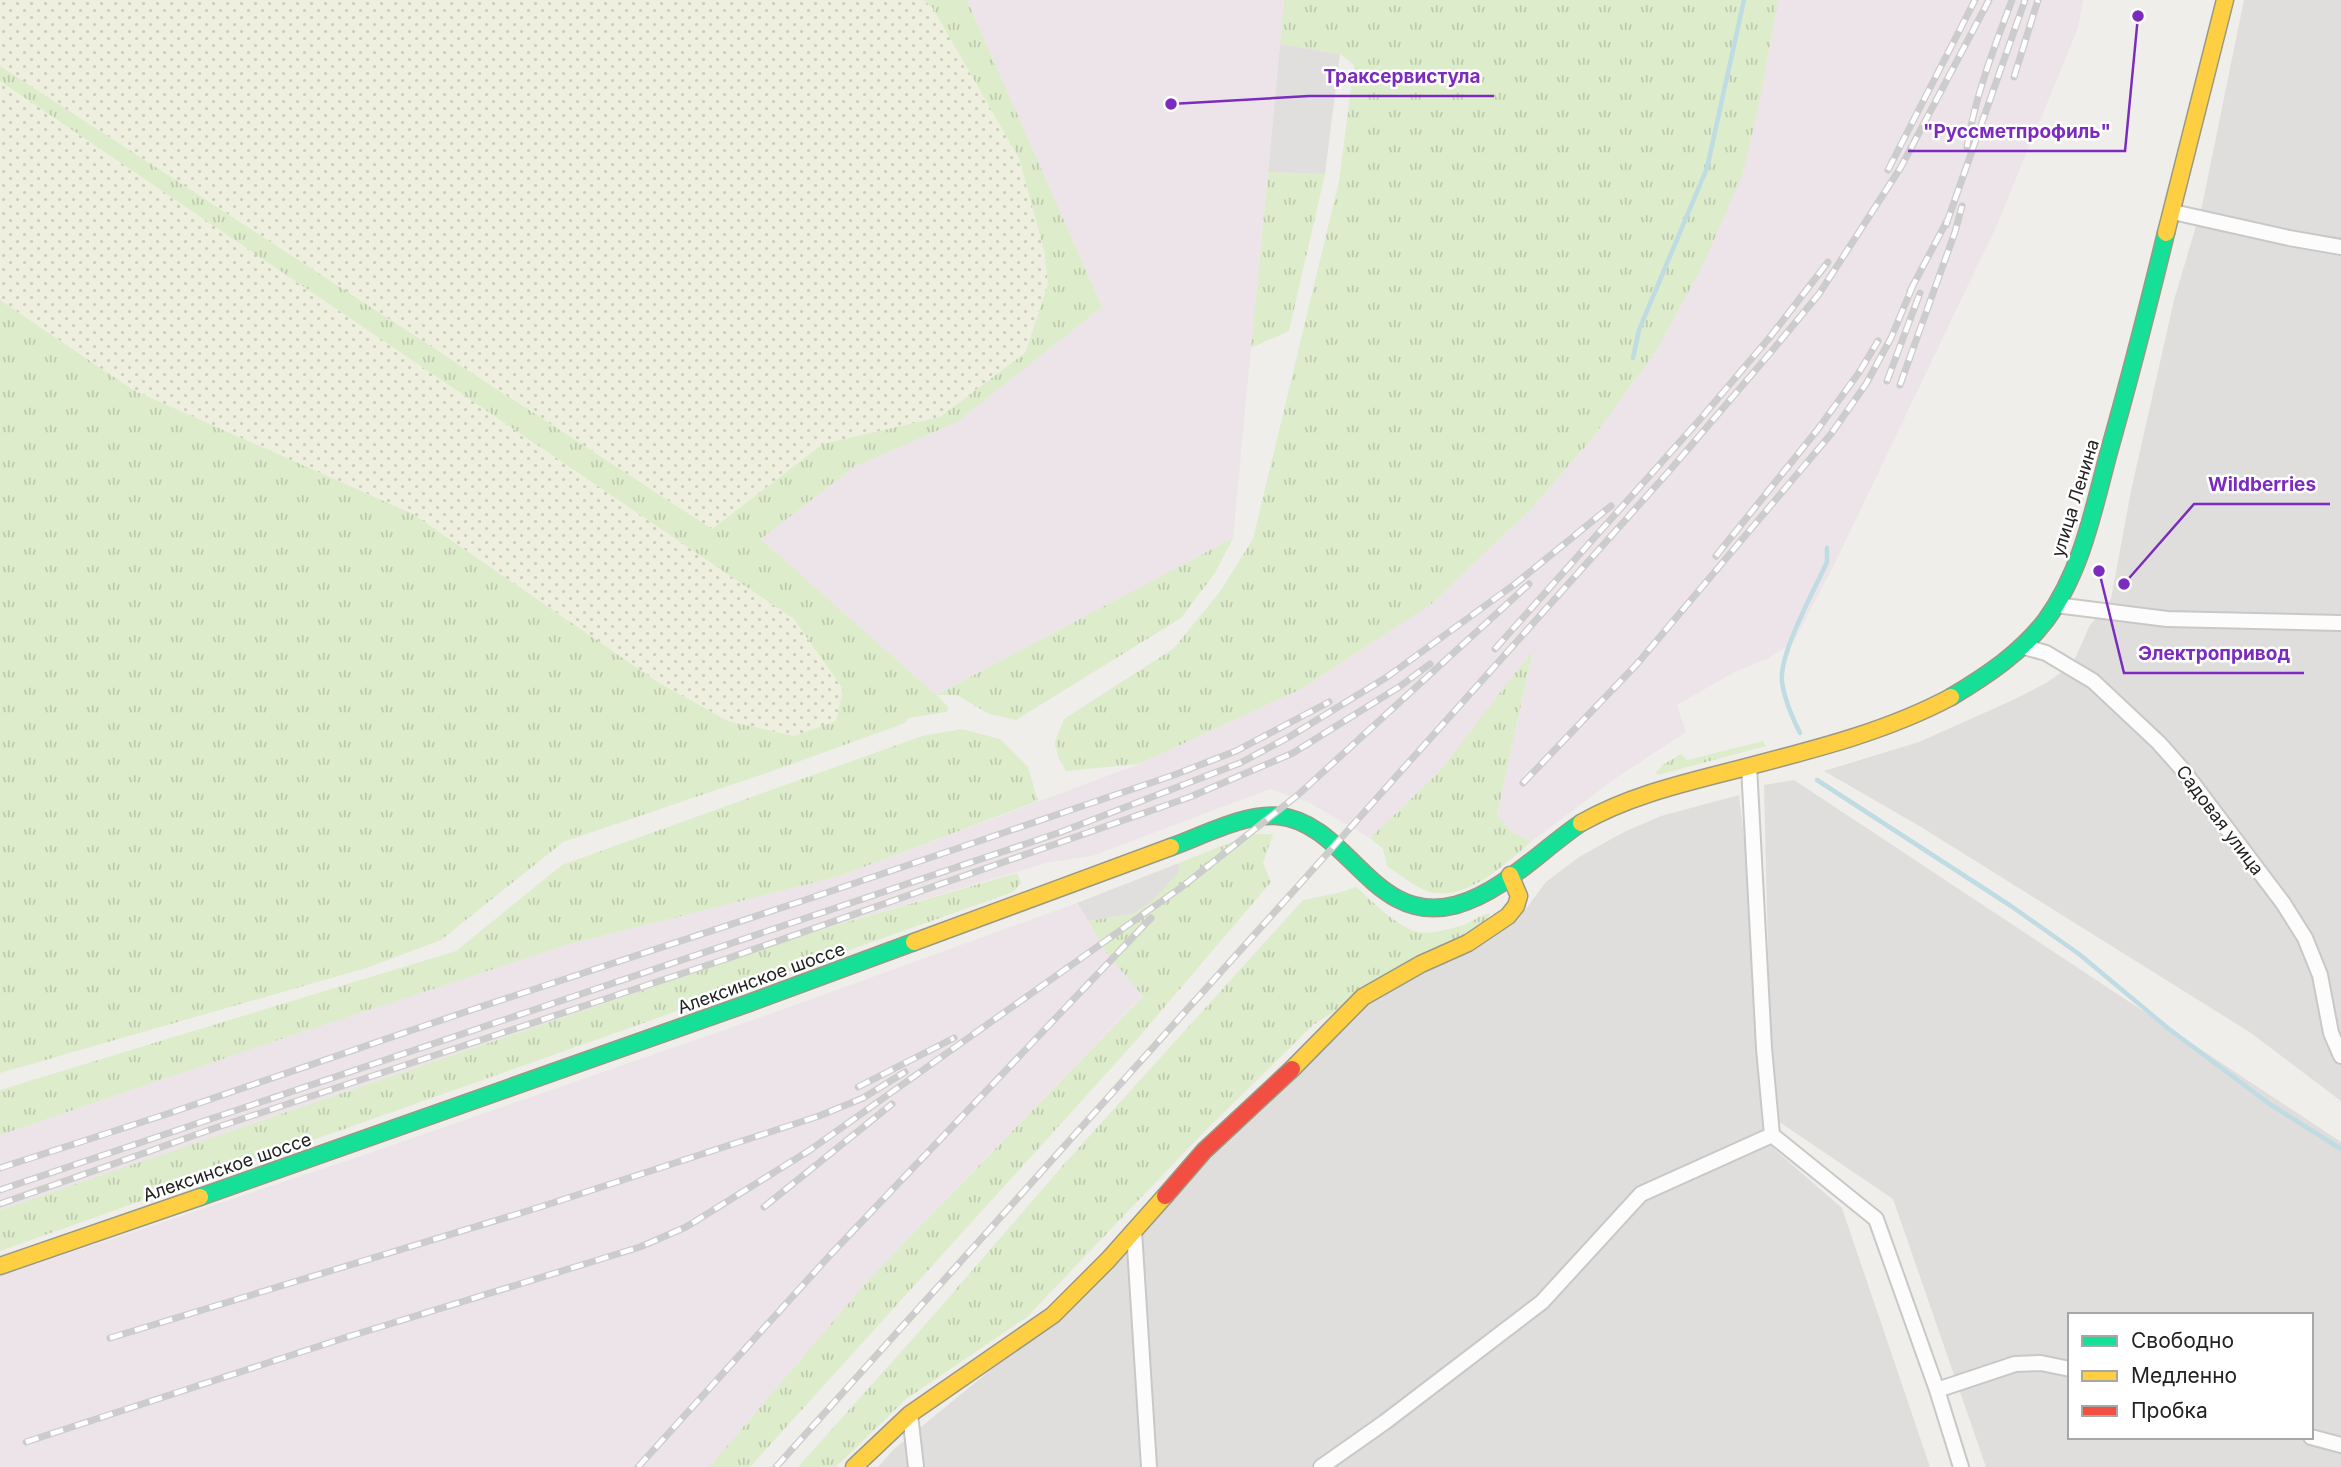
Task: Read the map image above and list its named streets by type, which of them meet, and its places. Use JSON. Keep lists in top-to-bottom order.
{
  "streets": {
    "main road": ["улица Ленина", "Алексинское шоссе"],
    "street": ["Садовая улица"]
  },
  "crossings": [
    ["улица Ленина", "Садовая улица"],
    ["улица Ленина", "Алексинское шоссе"]
  ],
  "places": [
    "\"Руссметпрофиль\"",
    "Траксервистула",
    "Электропривод",
    "Wildberries"
  ],
  "legend": ["Свободно", "Медленно", "Пробка"]
}
